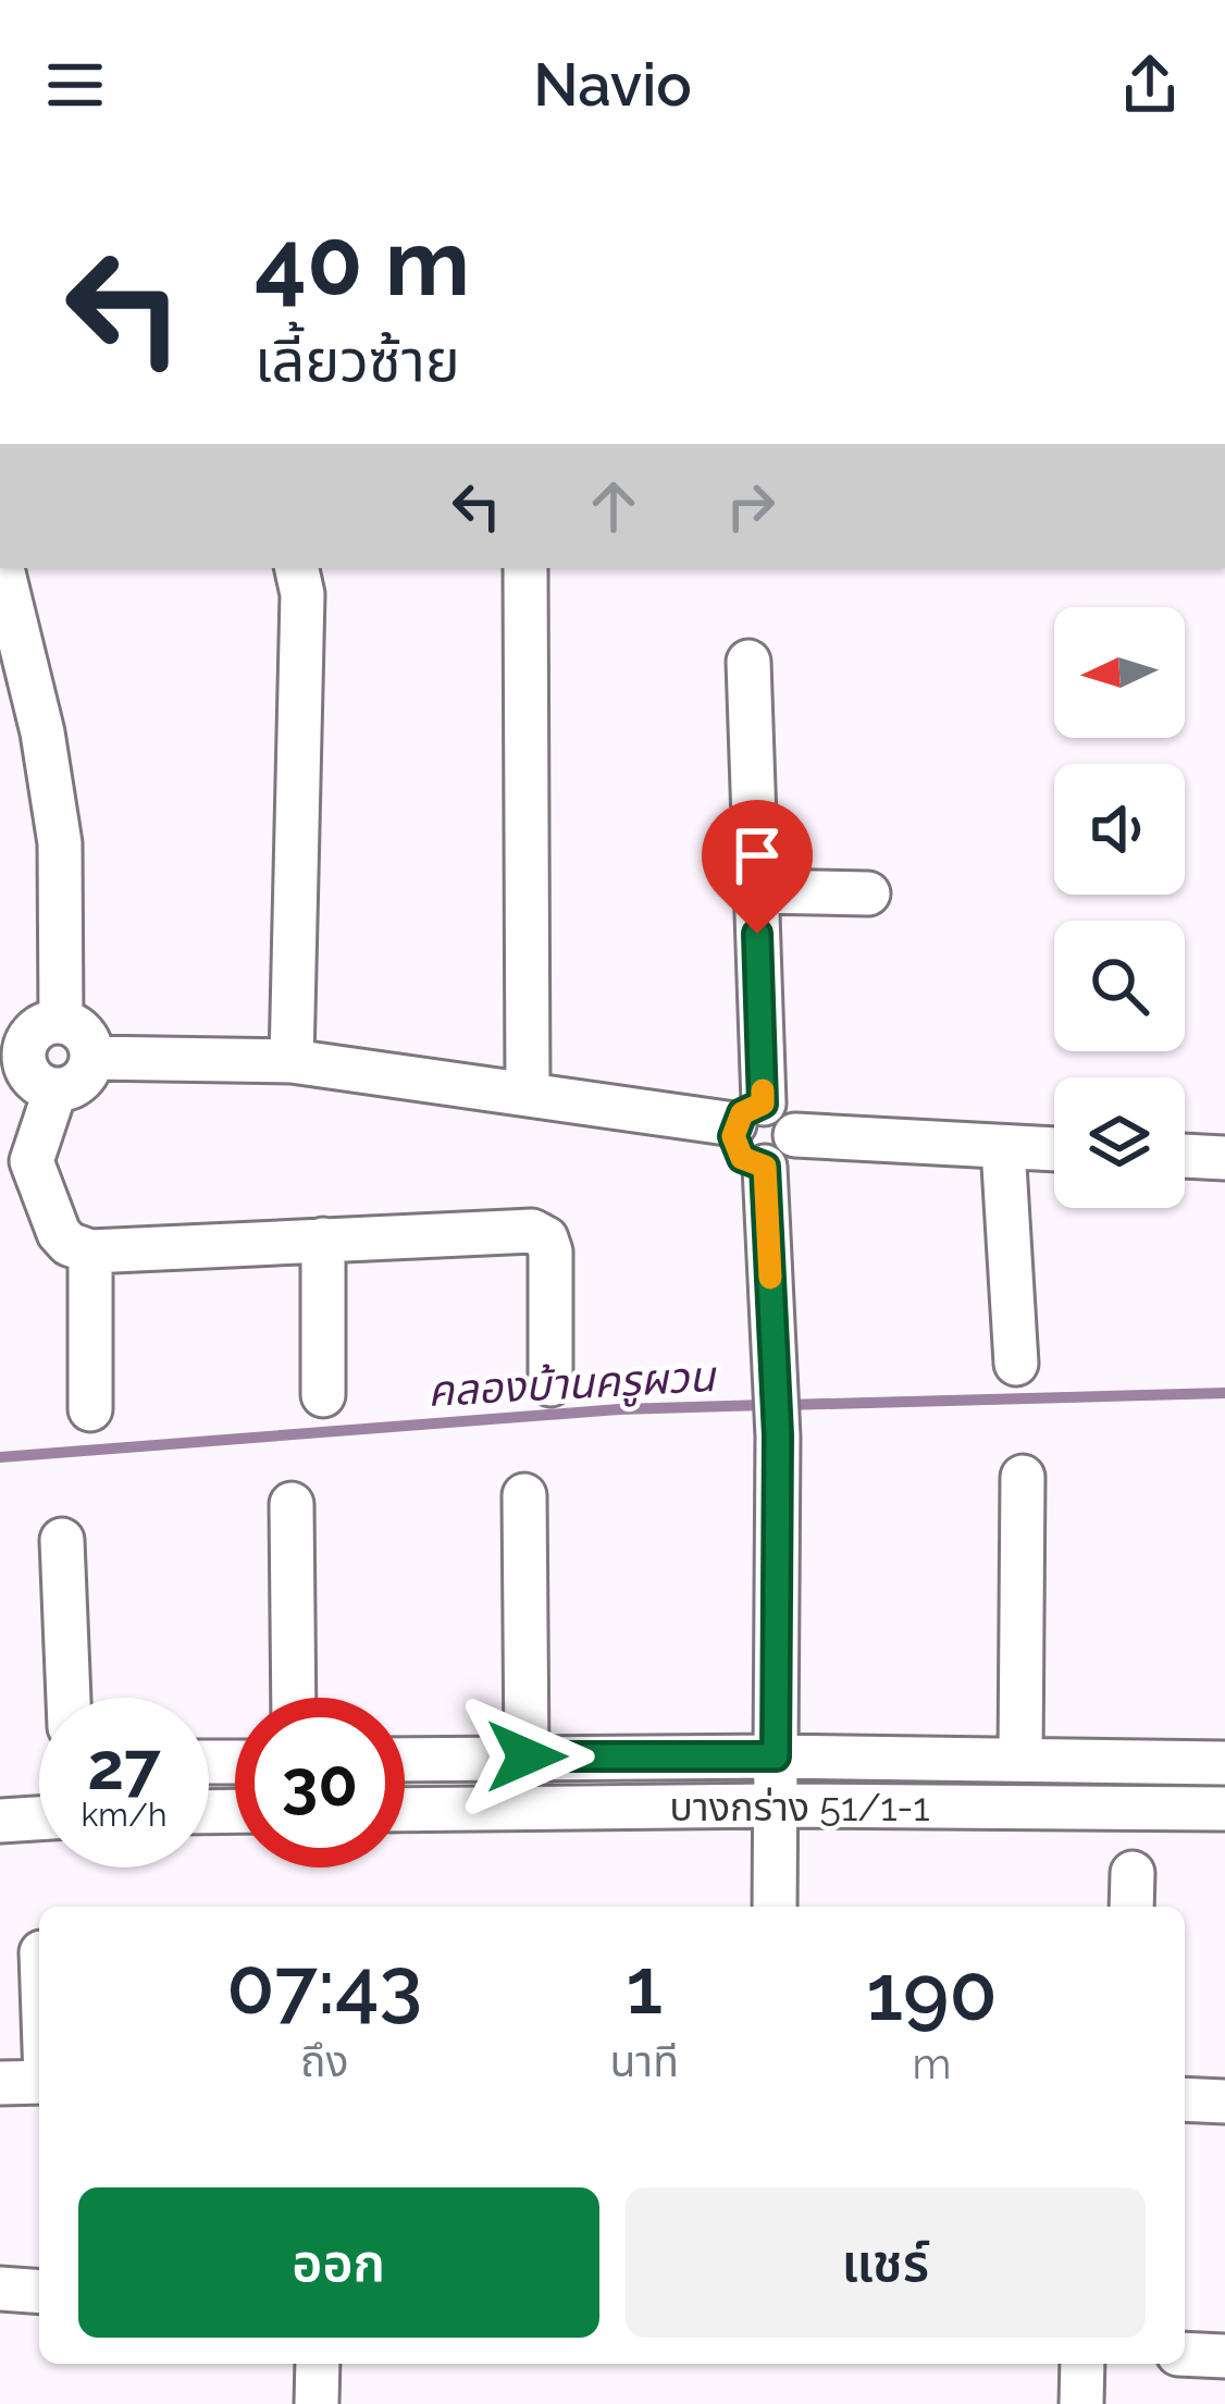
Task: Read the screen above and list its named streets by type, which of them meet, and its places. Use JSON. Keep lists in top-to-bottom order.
{
  "streets": {
    "street": ["บางกร่าง 51/1-1"]
  },
  "water": ["คลองบ้านครูผวน"],
  "north": "left",
  "page": {
    "header": "Navio",
    "turn": ["40 m", "เลี้ยวซ้าย"],
    "speed": "27 km/h",
    "limit": "30",
    "eta": [
      "07:43",
      "ถึง",
      "1",
      "นาที",
      "190",
      "m"
    ],
    "buttons": ["ออก", "แชร์"]
  }
}
